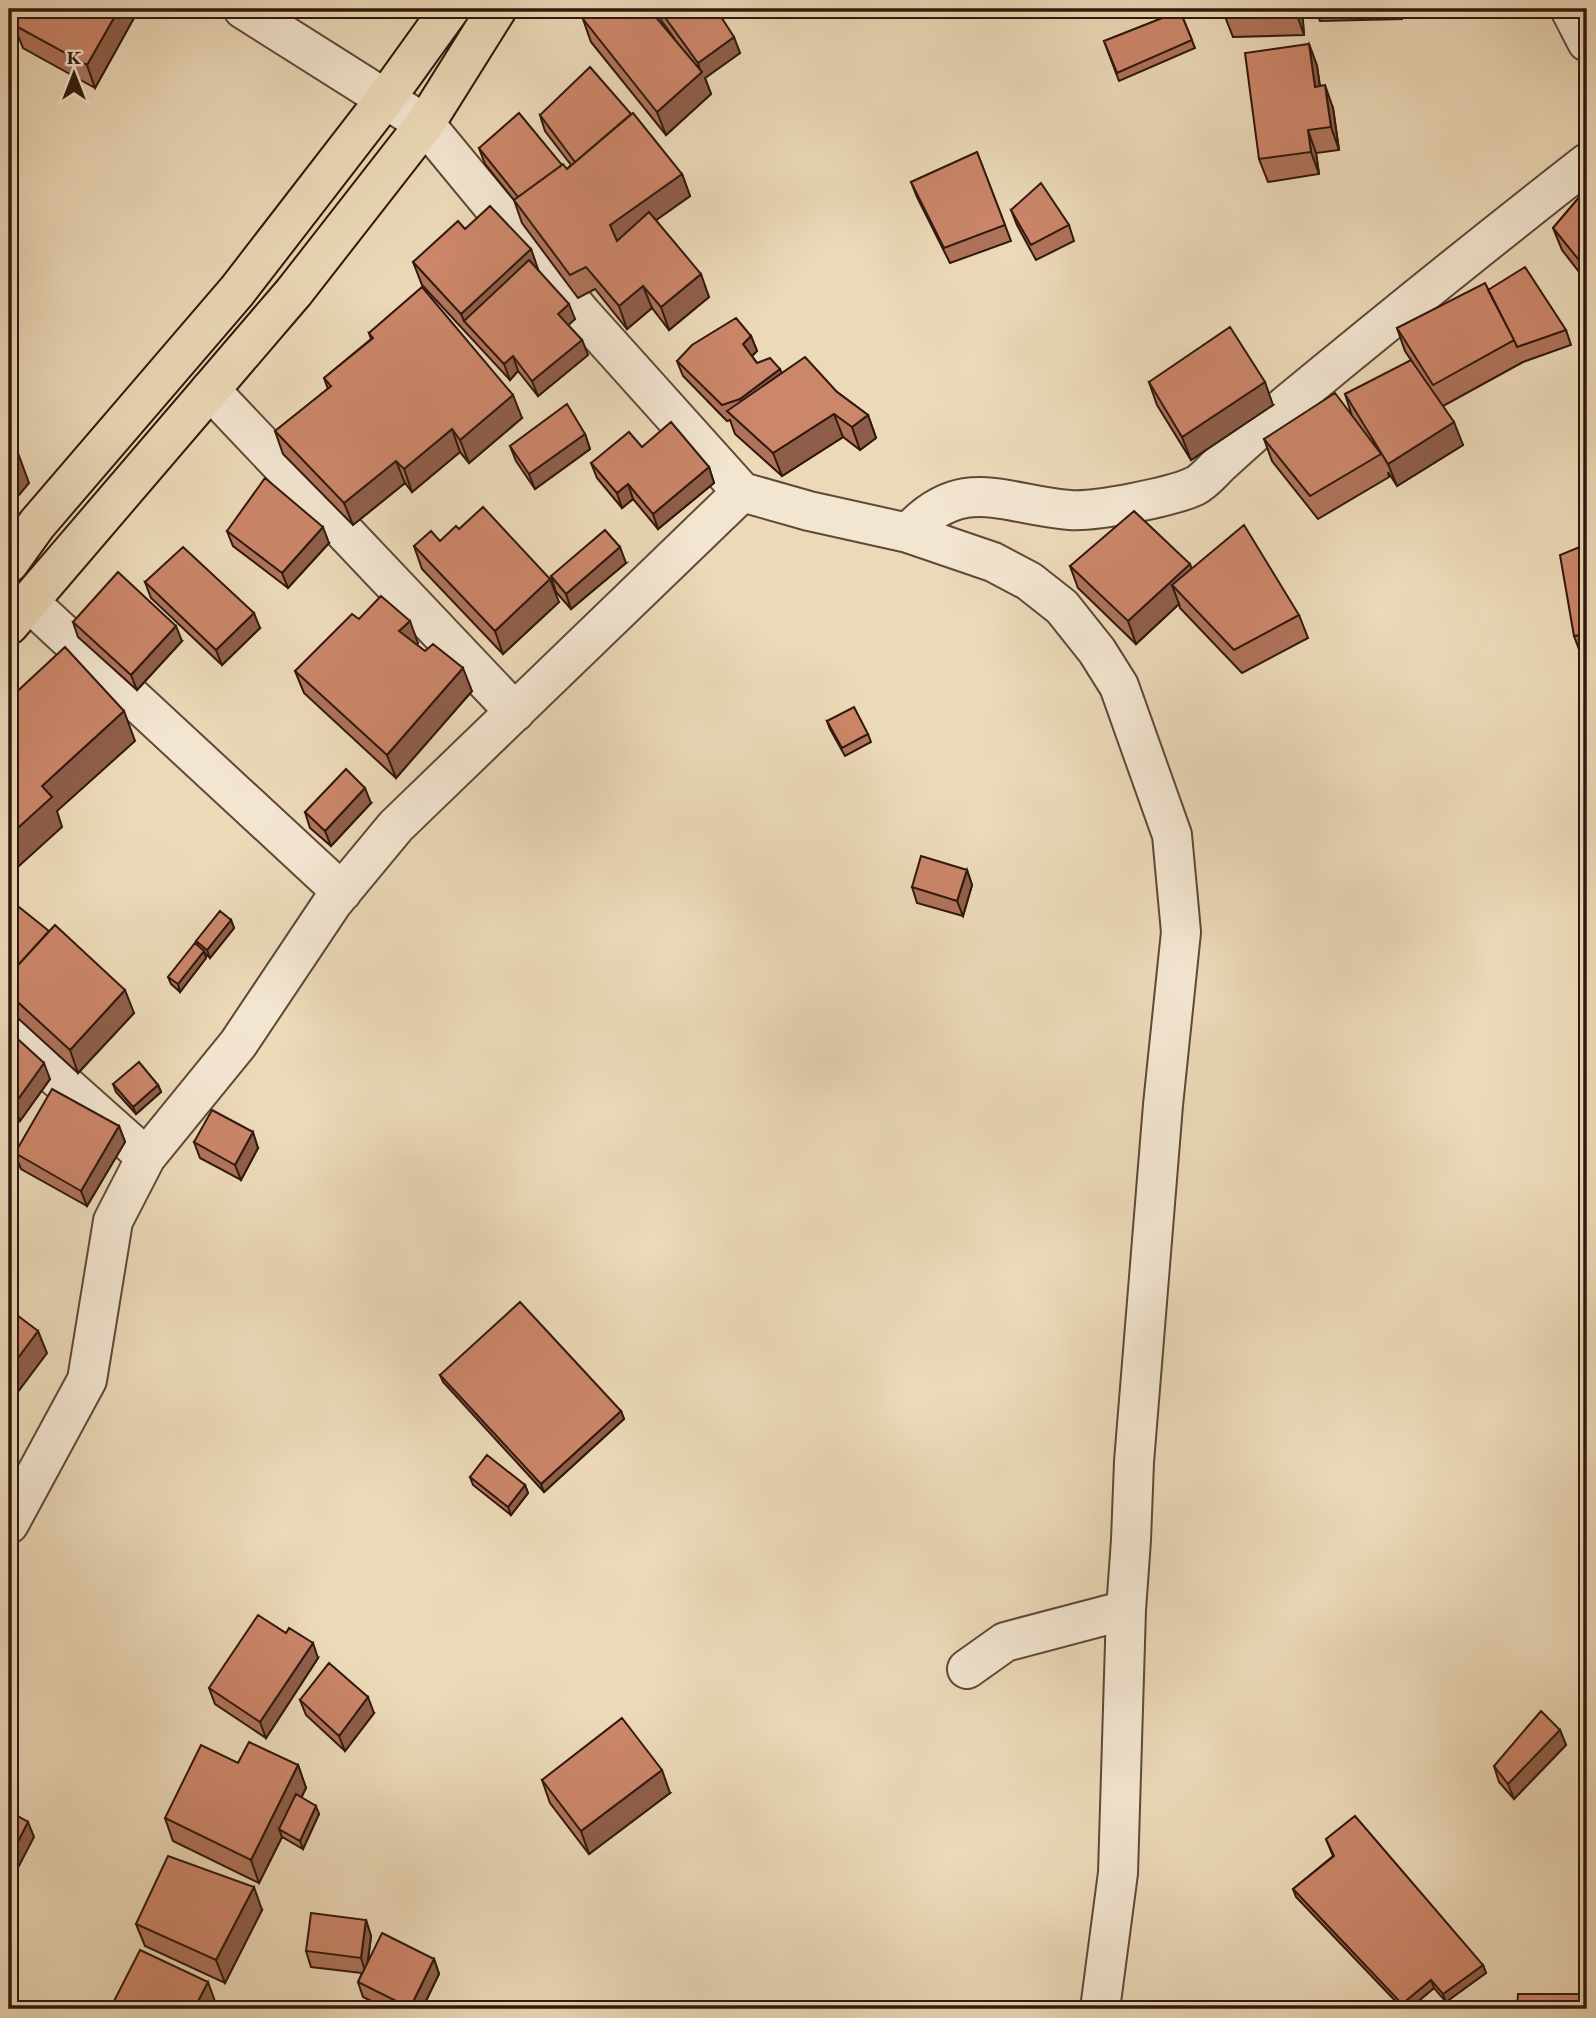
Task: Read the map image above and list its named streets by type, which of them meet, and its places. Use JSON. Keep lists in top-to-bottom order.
{
  "north": "top"
}
